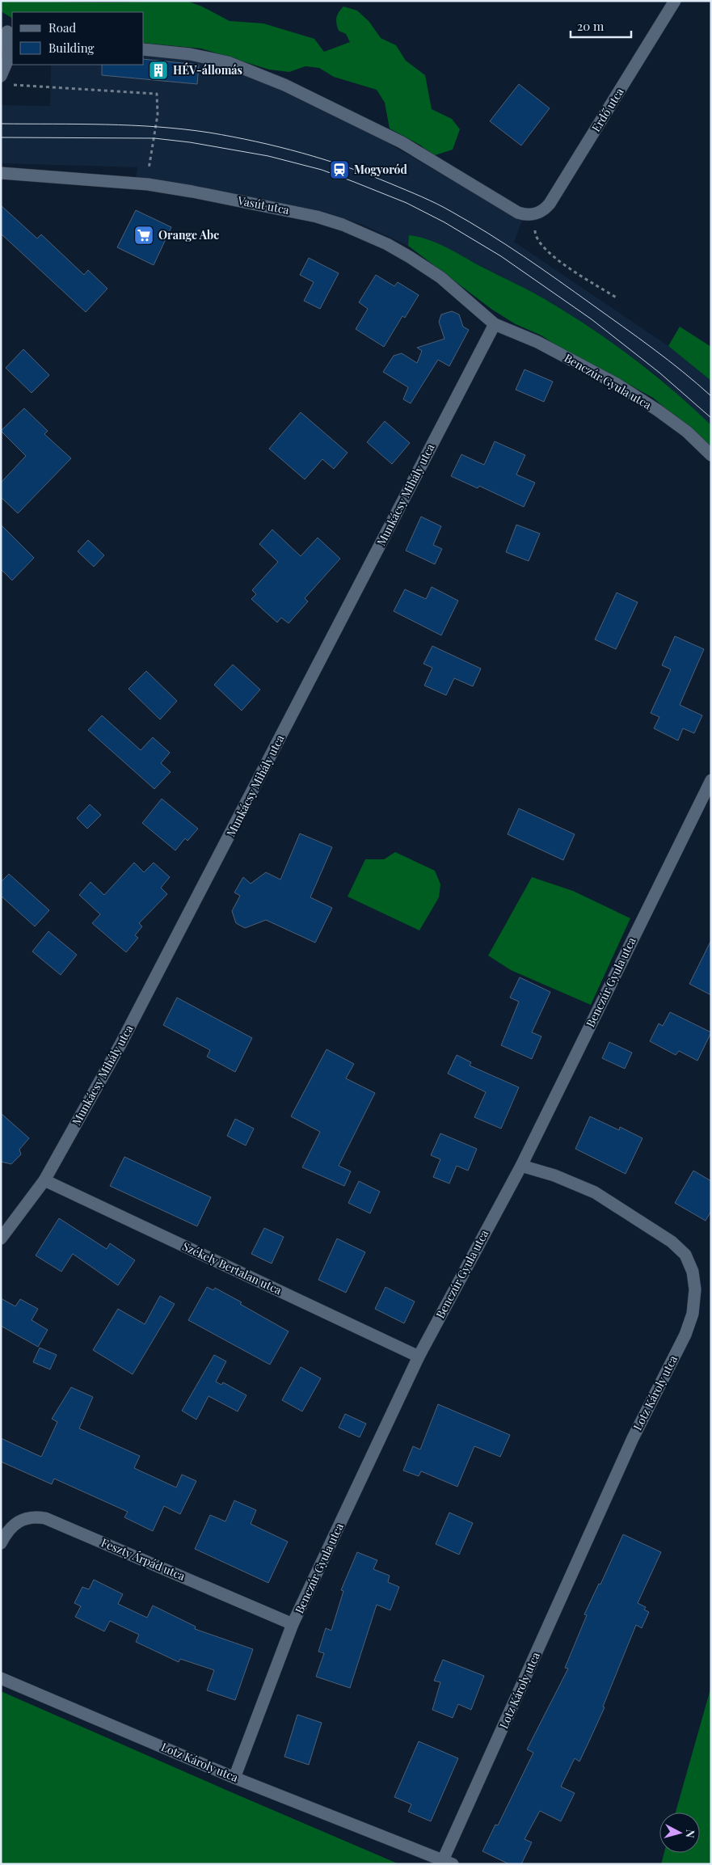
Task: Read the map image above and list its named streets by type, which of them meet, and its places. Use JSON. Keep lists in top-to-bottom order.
{
  "streets": {
    "street": [
      "Erdő utca",
      "Vasút utca",
      "Benczúr Gyula utca",
      "Munkácsy Mihály utca",
      "Székely Bertalan utca",
      "Lotz Károly utca",
      "Feszty Árpád utca"
    ]
  },
  "crossings": [
    ["Vasút utca", "Benczúr Gyula utca"],
    ["Vasút utca", "Munkácsy Mihály utca"],
    ["Benczúr Gyula utca", "Munkácsy Mihály utca"],
    ["Benczúr Gyula utca", "Székely Bertalan utca"],
    ["Benczúr Gyula utca", "Lotz Károly utca"],
    ["Benczúr Gyula utca", "Feszty Árpád utca"],
    ["Munkácsy Mihály utca", "Székely Bertalan utca"]
  ],
  "places": {
    "building": ["HÉV-állomás"],
    "station": ["Mogyoród"],
    "supermarket": ["Orange Abc"]
  },
  "legend": ["Road", "Building"],
  "scale_bar": "20 m",
  "north": "right"
}
